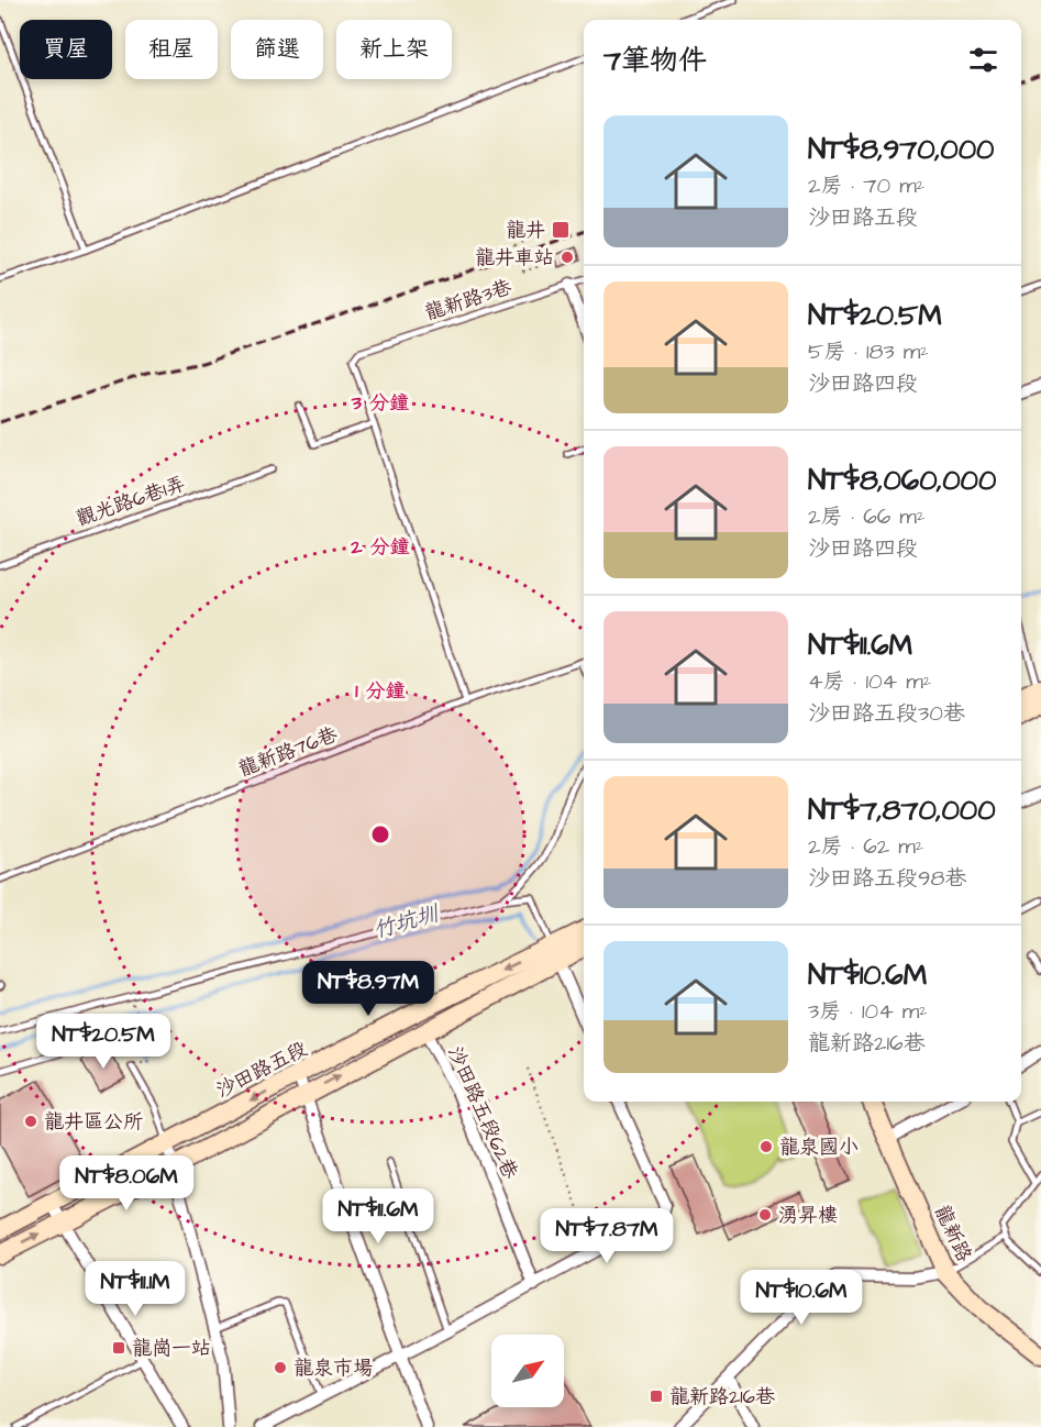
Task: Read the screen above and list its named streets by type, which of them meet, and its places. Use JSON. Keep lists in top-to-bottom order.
{
  "streets": {
    "street": ["沙田路五段", "沙田路五段62巷", "龍新路"],
    "lane": ["龍新路3巷", "觀光路6巷1弄", "龍新路76巷"]
  },
  "crossings": [
    ["沙田路五段", "沙田路五段62巷"]
  ],
  "water": ["竹坑圳"],
  "places": {
    "transit": ["龍井", "龍崗一站", "龍新路216巷"],
    "other": [
      "龍井車站",
      "龍井區公所",
      "龍泉國小",
      "湧昇樓",
      "龍泉市場"
    ]
  },
  "north": "top right",
  "page": {
    "chip": [
      "買屋",
      "租屋",
      "篩選",
      "新上架"
    ],
    "heading": "7筆物件",
    "list": [
      {
        "name": "NT$8,970,000",
        "note": "2房 · 70 m² · 沙田路五段"
      },
      {
        "name": "NT$20.5M",
        "note": "5房 · 183 m² · 沙田路四段"
      },
      {
        "name": "NT$8,060,000",
        "note": "2房 · 66 m² · 沙田路四段"
      },
      {
        "name": "NT$11.6M",
        "note": "4房 · 104 m² · 沙田路五段30巷"
      },
      {
        "name": "NT$7,870,000",
        "note": "2房 · 62 m² · 沙田路五段98巷"
      },
      {
        "name": "NT$10.6M",
        "note": "3房 · 104 m² · 龍新路216巷"
      }
    ],
    "price": [
      "NT$8.97M",
      "NT$20.5M",
      "NT$8.06M",
      "NT$11.6M",
      "NT$7.87M",
      "NT$11.1M",
      "NT$10.6M"
    ]
  },
  "rings": ["3 分鐘", "2 分鐘", "1 分鐘"]
}
